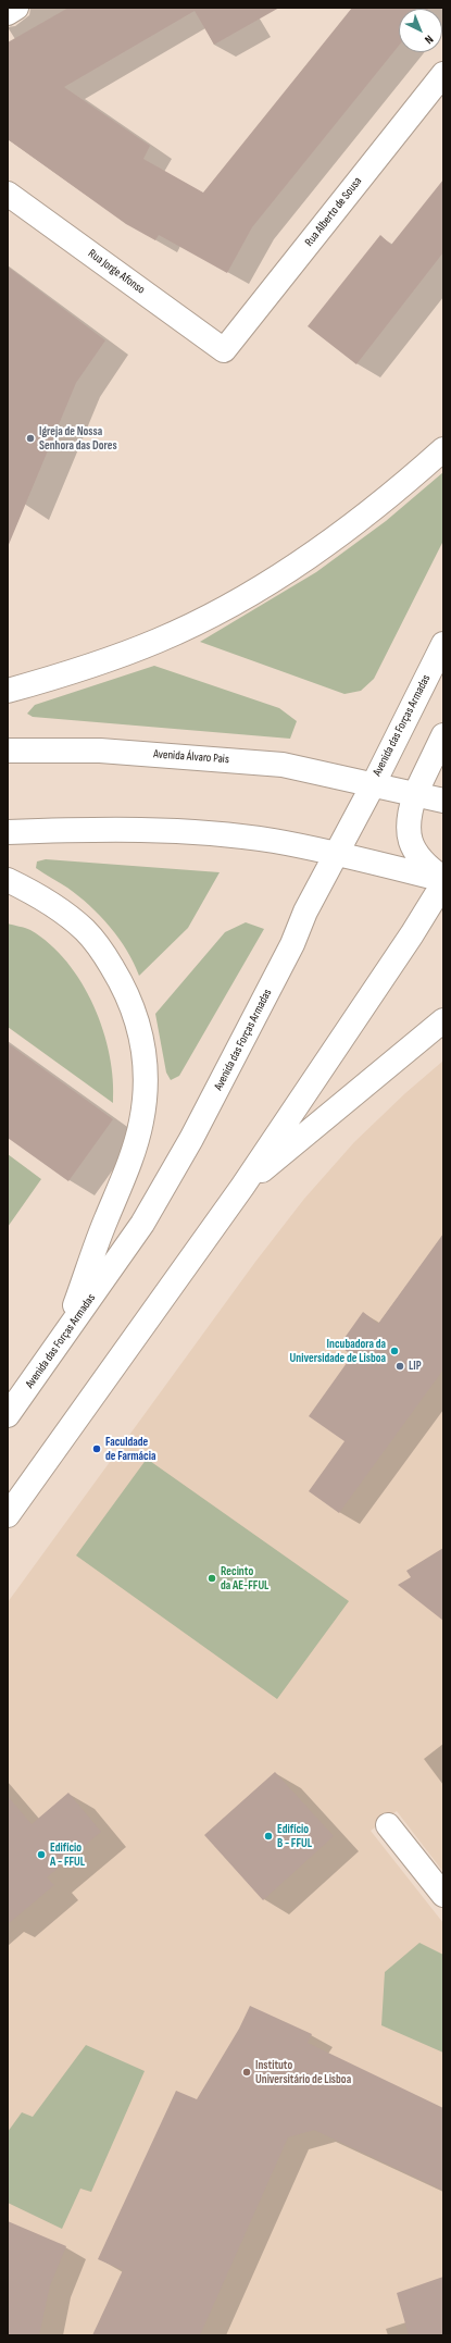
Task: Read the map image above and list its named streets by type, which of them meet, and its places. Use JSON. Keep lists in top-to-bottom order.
{
  "streets": {
    "main road": [
      "Rua Alberto de Sousa",
      "Rua Jorge Afonso",
      "Avenida das Forças Armadas",
      "Avenida Álvaro Pais"
    ]
  },
  "crossings": [
    ["Rua Alberto de Sousa", "Rua Jorge Afonso"],
    ["Avenida das Forças Armadas", "Avenida Álvaro Pais"]
  ],
  "places": [
    "Igreja de Nossa Senhora das Dores",
    "Incubadora da Universidade de Lisboa",
    "LIP",
    "Faculdade de Farmácia",
    "Recinto da AE-FFUL",
    "Edifício B - FFUL",
    "Edifício A - FFUL",
    "Instituto Universitário de Lisboa"
  ],
  "north": "bottom right"
}
